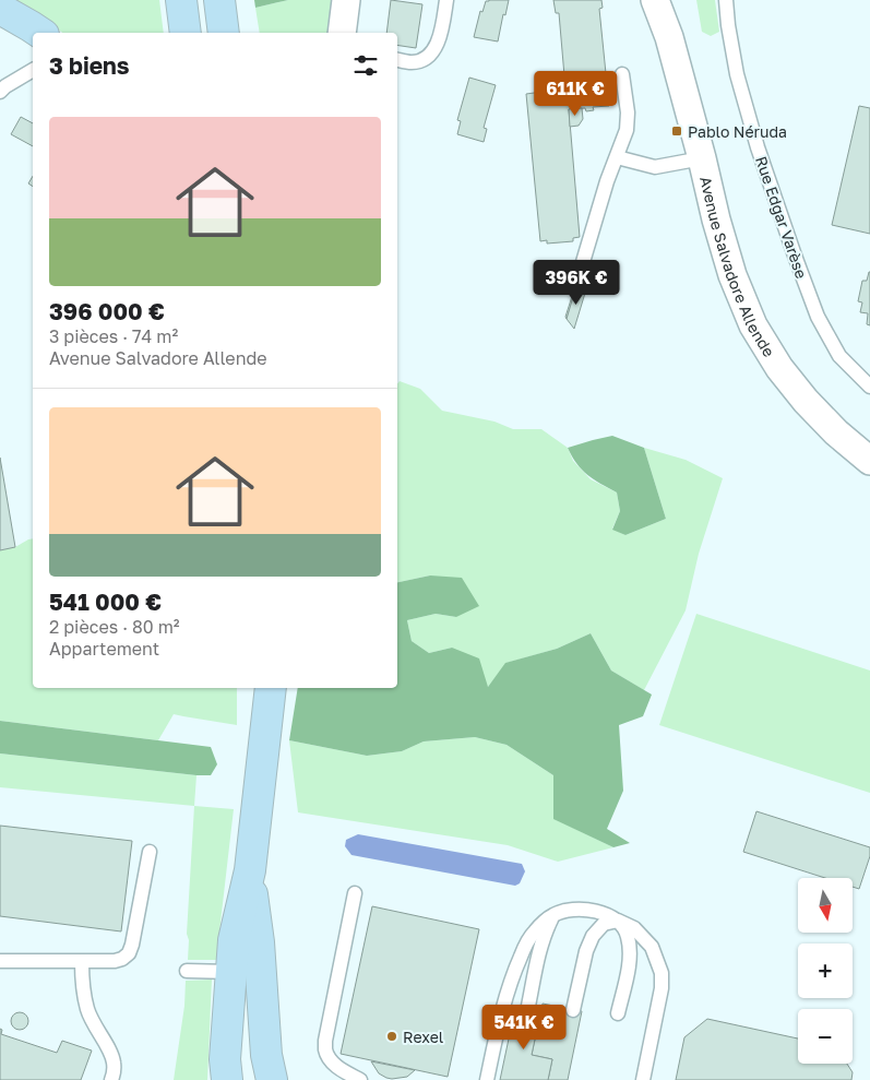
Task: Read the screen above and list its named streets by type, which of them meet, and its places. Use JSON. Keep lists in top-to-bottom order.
{
  "streets": {
    "street": ["Avenue Salvadore Allende"],
    "lane": ["Rue Edgar Varèse"]
  },
  "places": {
    "transit": ["Pablo Néruda"],
    "other": ["Rexel"]
  },
  "north": "bottom",
  "page": {
    "heading": "3 biens",
    "price": ["611K €", "396K €", "541K €"],
    "list": [
      {
        "name": "396 000 €",
        "note": "3 pièces · 74 m² · Avenue Salvadore Allende"
      },
      {
        "name": "541 000 €",
        "note": "2 pièces · 80 m² · Appartement"
      }
    ],
    "map_buttons": ["+", "−"]
  }
}
